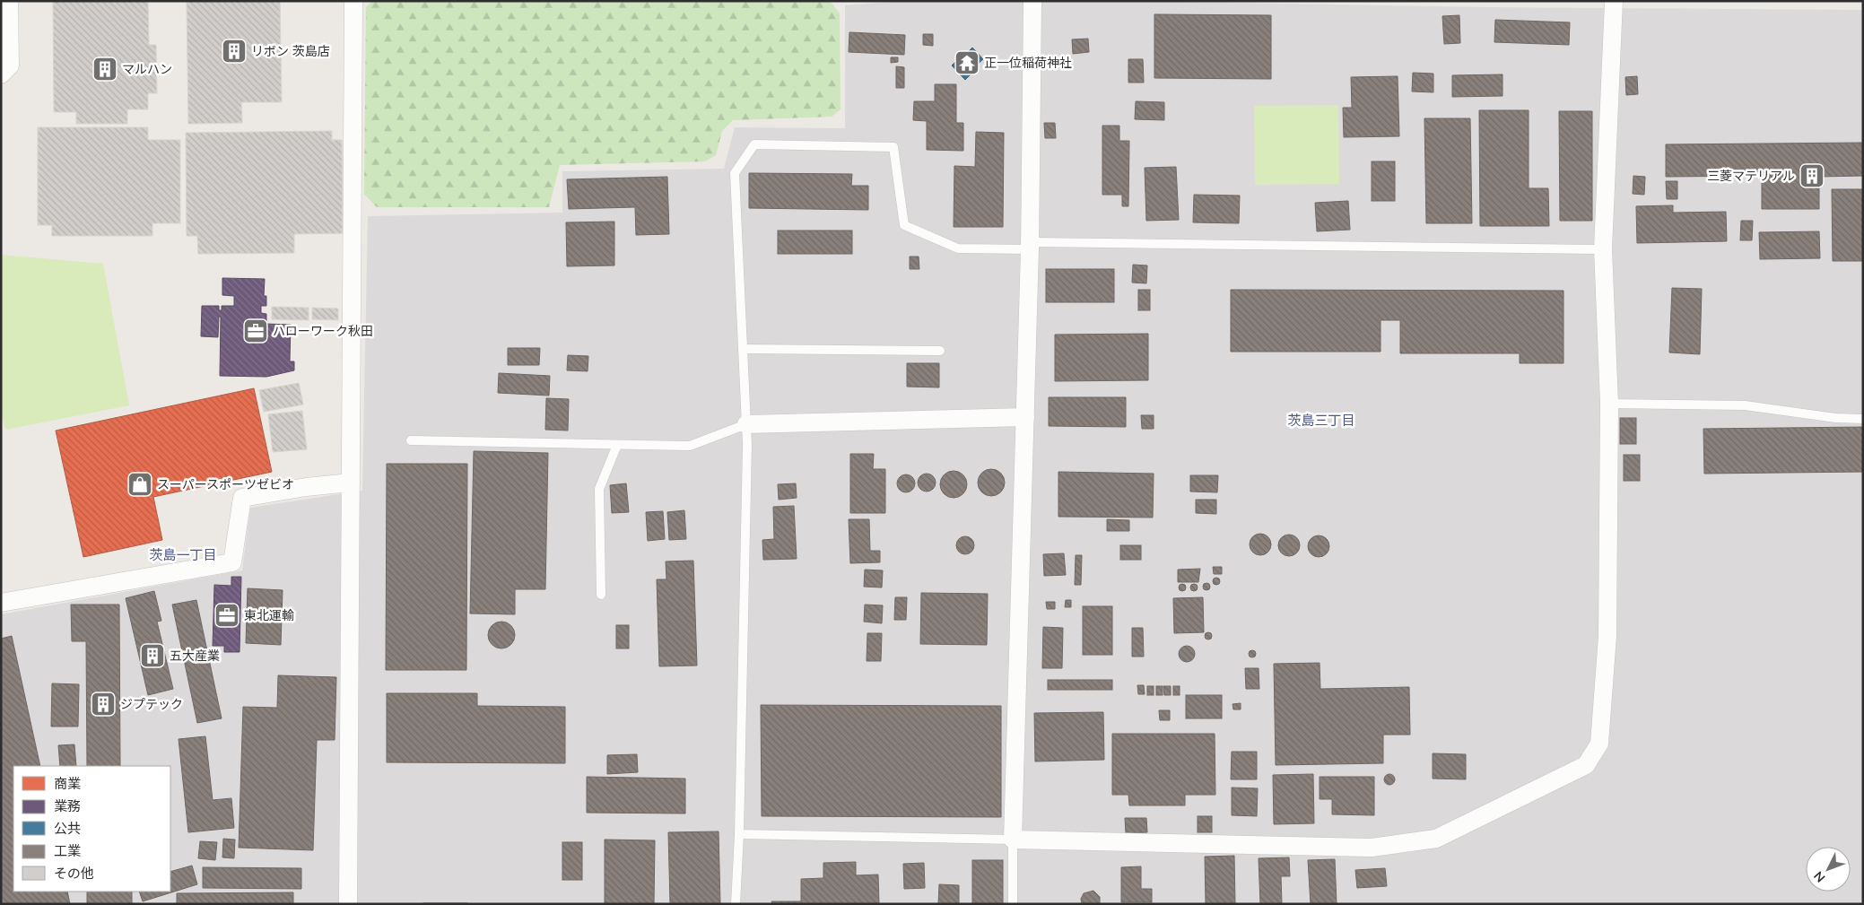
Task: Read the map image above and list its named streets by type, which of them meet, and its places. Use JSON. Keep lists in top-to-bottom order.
{
  "districts": ["茨島三丁目", "茨島一丁目"],
  "places": {
    "building": [
      "リボン 茨島店",
      "マルハン",
      "三菱マテリアル",
      "五大産業",
      "ジプテック"
    ],
    "temple": ["正一位稲荷神社"],
    "office": ["ハローワーク秋田", "東北運輸"],
    "shop": ["スーパースポーツゼビオ"]
  },
  "legend": [
    "商業",
    "業務",
    "公共",
    "工業",
    "その他"
  ],
  "north": "bottom left"
}
